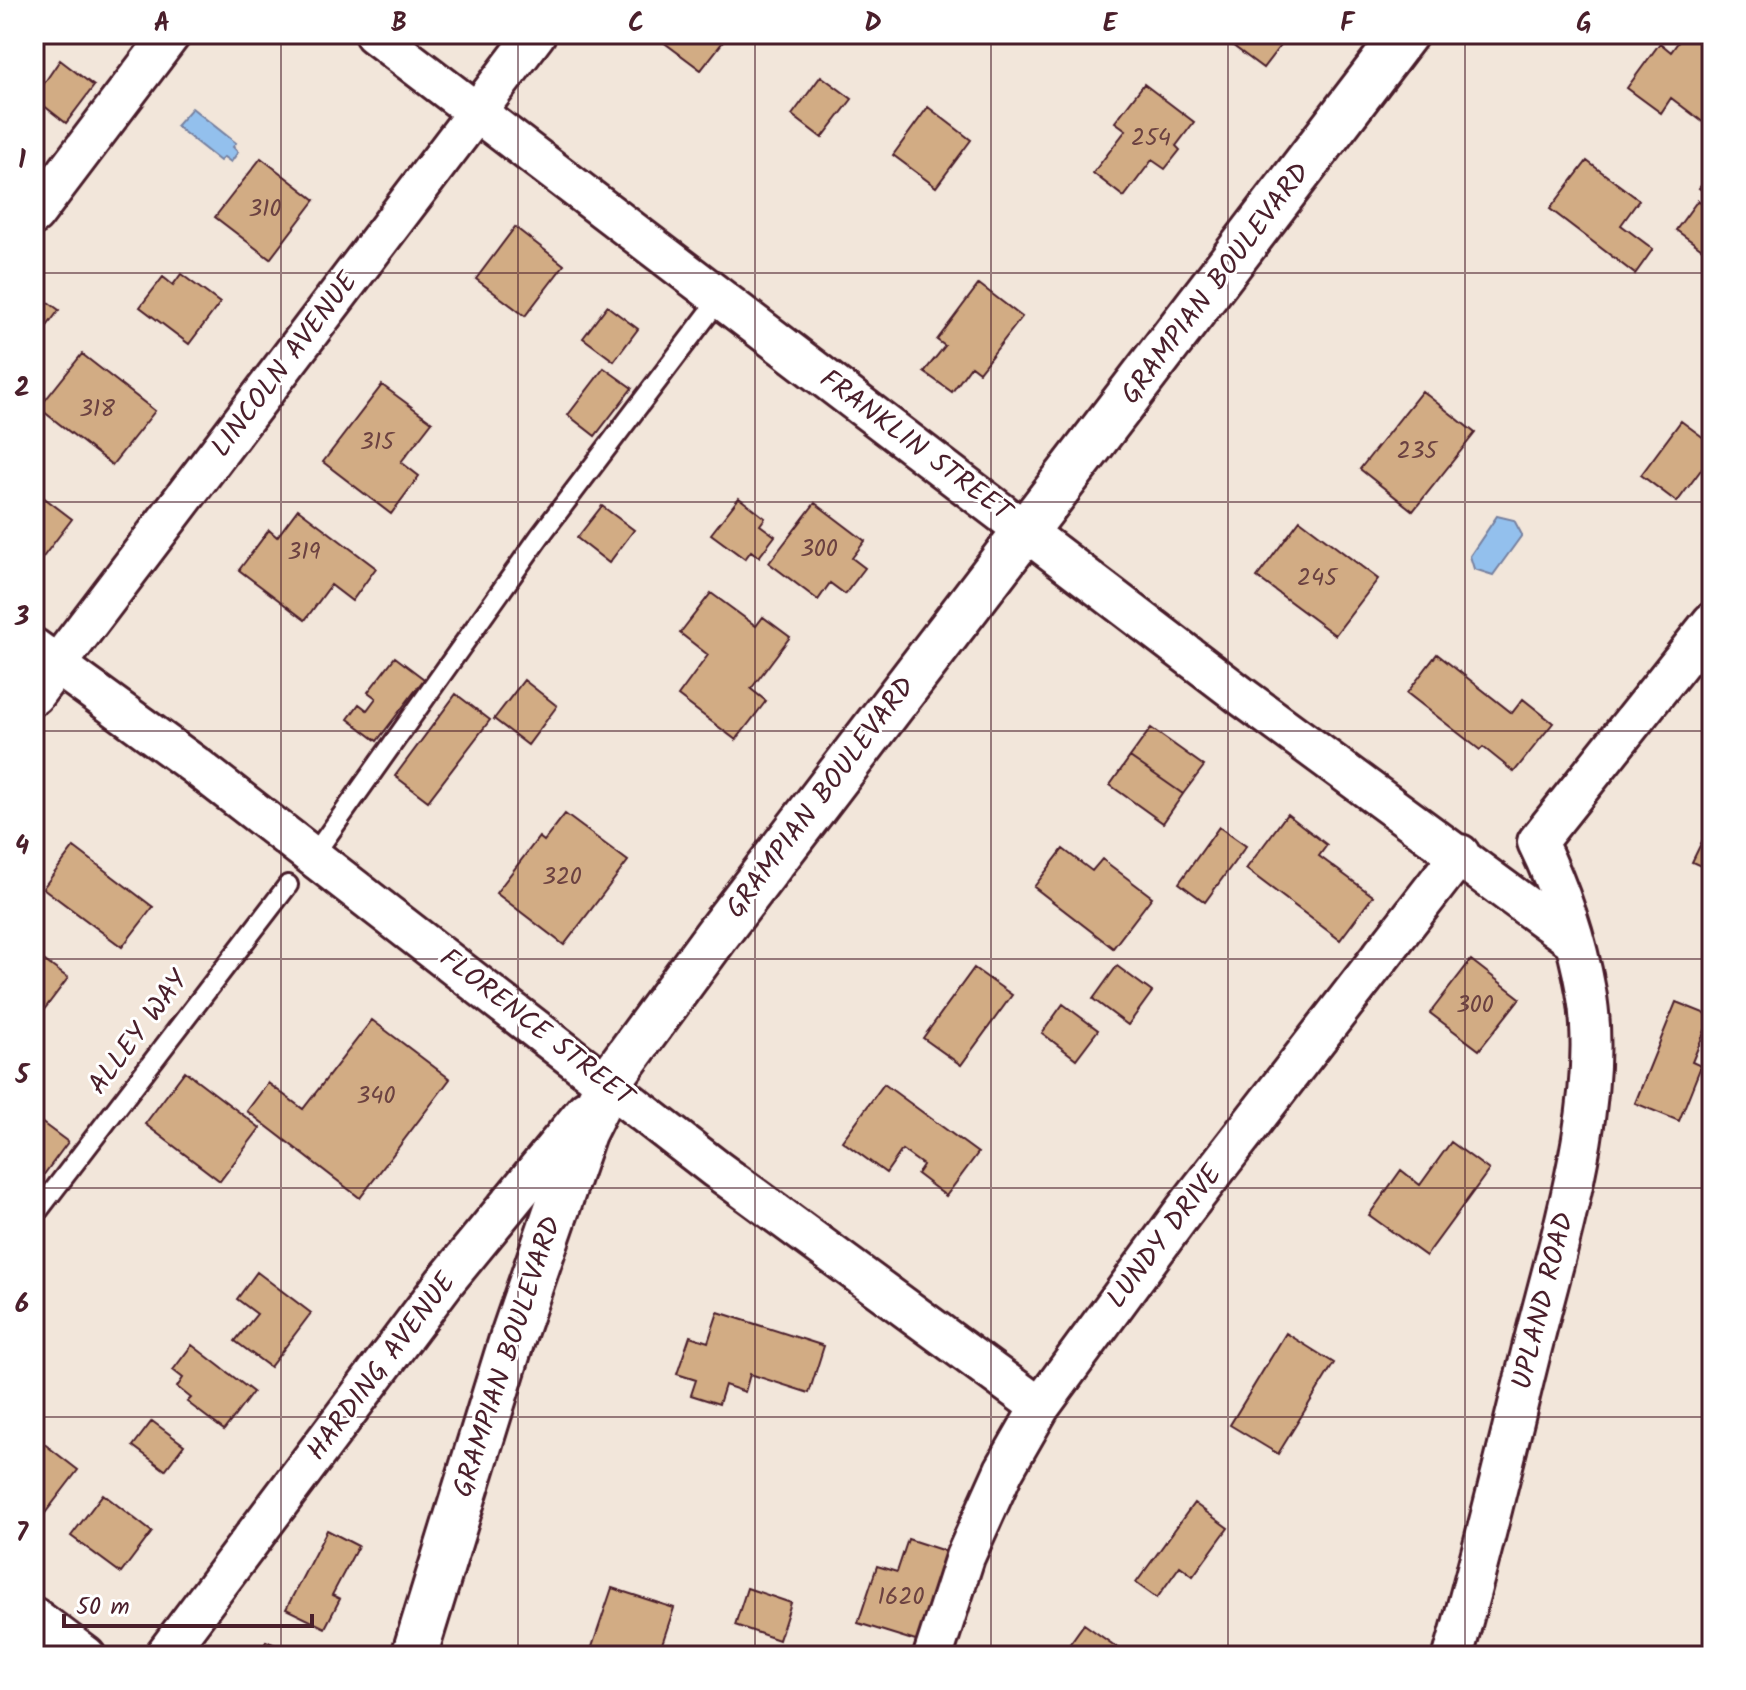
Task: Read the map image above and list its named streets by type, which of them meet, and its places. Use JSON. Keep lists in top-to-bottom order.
{
  "streets": {
    "street": [
      "GRAMPIAN BOULEVARD",
      "LINCOLN AVENUE",
      "FRANKLIN STREET",
      "FLORENCE STREET",
      "LUNDY DRIVE",
      "UPLAND ROAD",
      "HARDING AVENUE"
    ],
    "lane": ["ALLEY WAY"]
  },
  "crossings": [
    ["GRAMPIAN BOULEVARD", "FRANKLIN STREET"],
    ["GRAMPIAN BOULEVARD", "FLORENCE STREET"],
    ["GRAMPIAN BOULEVARD", "HARDING AVENUE"],
    ["LINCOLN AVENUE", "FRANKLIN STREET"],
    ["LINCOLN AVENUE", "FLORENCE STREET"],
    ["FRANKLIN STREET", "LUNDY DRIVE"],
    ["FLORENCE STREET", "LUNDY DRIVE"],
    ["FLORENCE STREET", "HARDING AVENUE"]
  ],
  "house_numbers": [
    "254",
    "310",
    "318",
    "315",
    "235",
    "300",
    "319",
    "245",
    "320",
    "300",
    "340",
    "1620"
  ],
  "scale_bar": "50 m",
  "grid": {
    "columns": [
      "A",
      "B",
      "C",
      "D",
      "E",
      "F",
      "G"
    ],
    "rows": [
      "1",
      "2",
      "3",
      "4",
      "5",
      "6",
      "7"
    ]
  }
}
